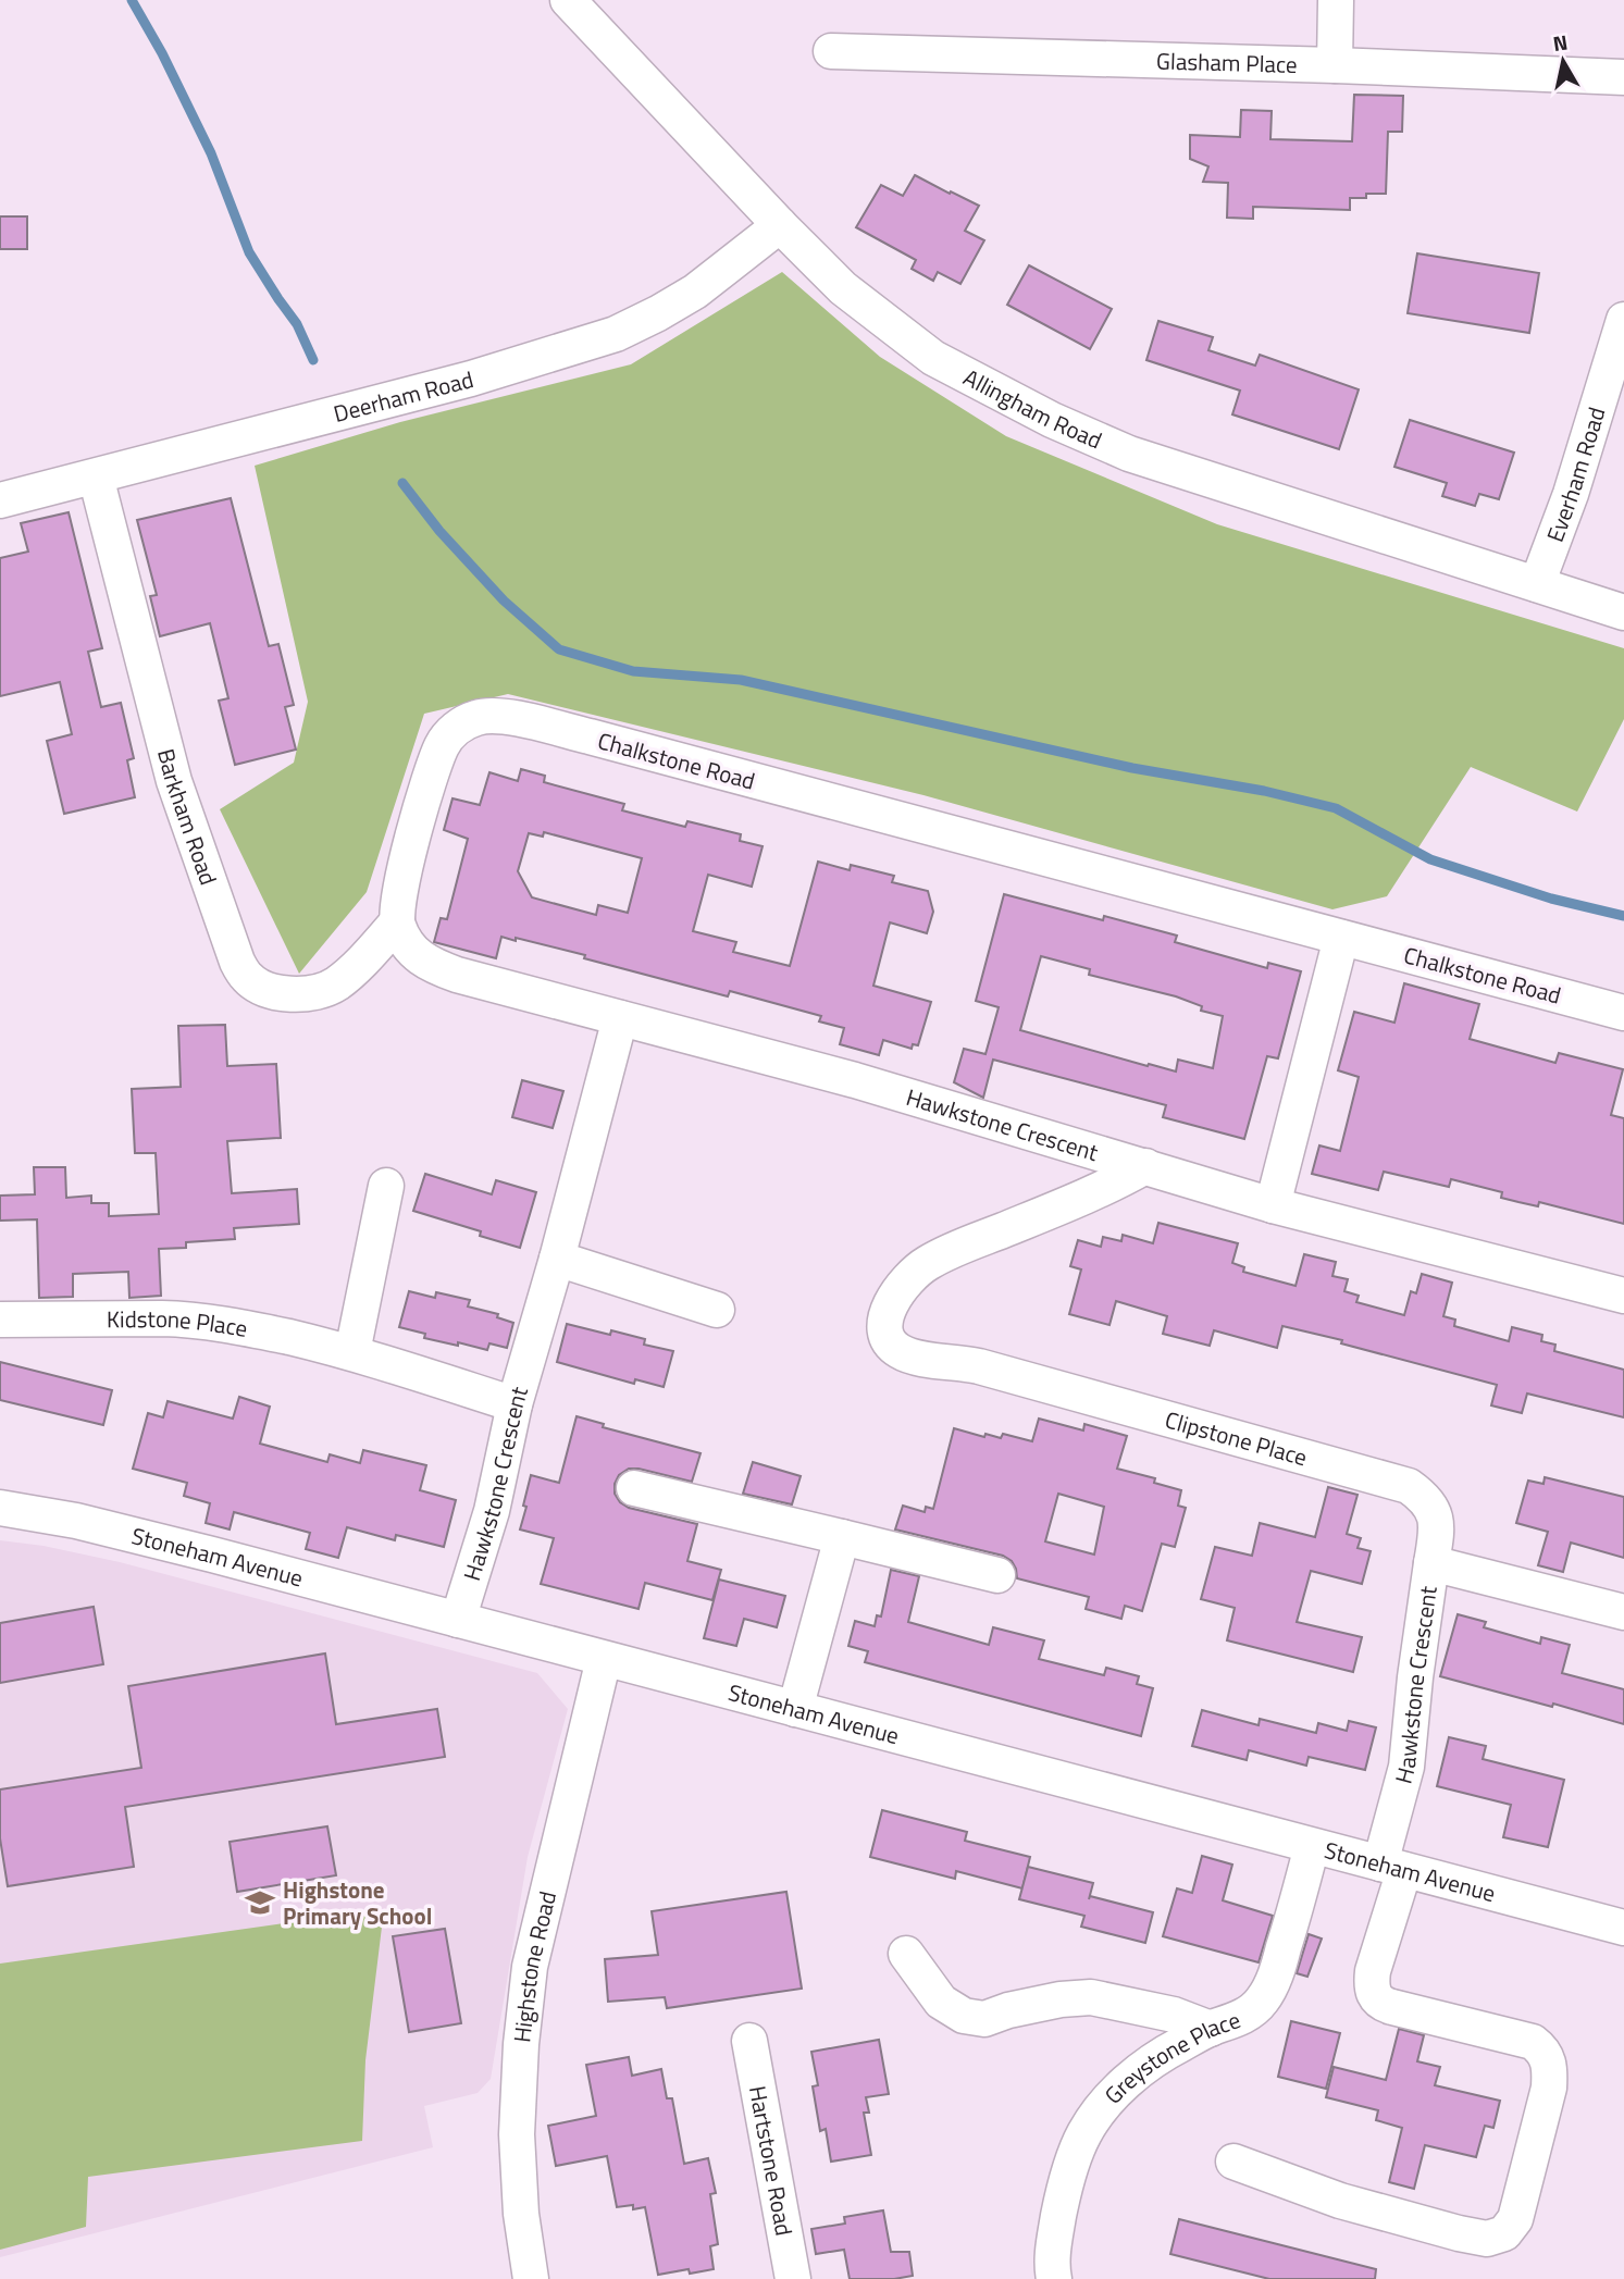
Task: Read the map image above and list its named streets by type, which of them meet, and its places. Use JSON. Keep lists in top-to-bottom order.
{
  "streets": {
    "street": [
      "Glasham Place",
      "Deerham Road",
      "Allingham Road",
      "Everham Road",
      "Chalkstone Road",
      "Barkham Road",
      "Hawkstone Crescent",
      "Kidstone Place",
      "Clipstone Place",
      "Stoneham Avenue",
      "Highstone Road",
      "Greystone Place",
      "Hartstone Road"
    ]
  },
  "crossings": [
    ["Deerham Road", "Allingham Road"],
    ["Deerham Road", "Barkham Road"],
    ["Allingham Road", "Everham Road"],
    ["Chalkstone Road", "Barkham Road"],
    ["Hawkstone Crescent", "Kidstone Place"],
    ["Hawkstone Crescent", "Clipstone Place"],
    ["Hawkstone Crescent", "Stoneham Avenue"],
    ["Stoneham Avenue", "Highstone Road"],
    ["Stoneham Avenue", "Greystone Place"]
  ],
  "places": {
    "school or university": ["Highstone Primary School"]
  },
  "north": "top"
}
